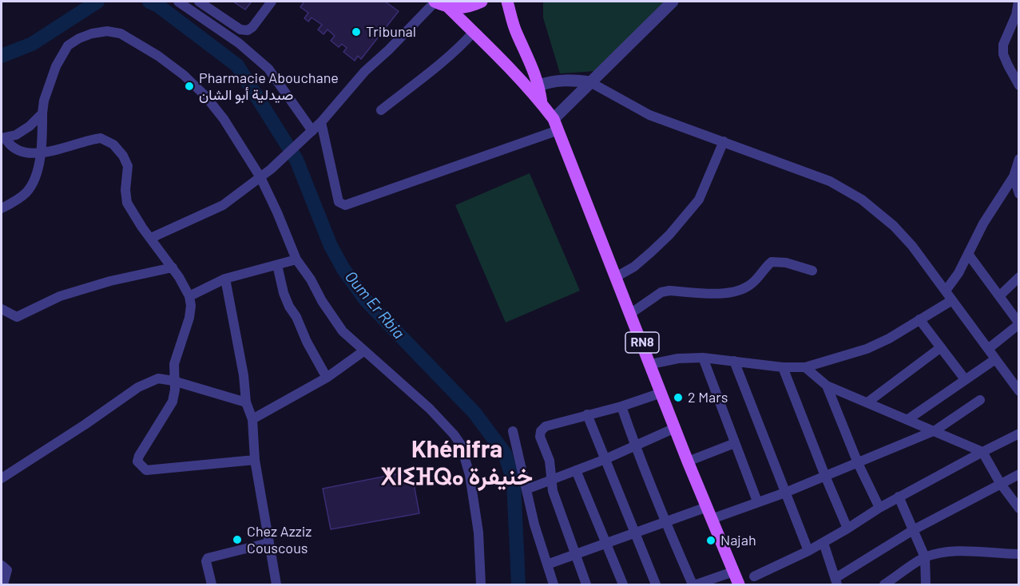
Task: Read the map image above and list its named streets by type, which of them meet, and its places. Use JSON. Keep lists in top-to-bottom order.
{
  "streets": {
    "main road": ["RN8"]
  },
  "districts": ["Khénifra ⵅⵏⵉⴼⵕⴰ خنيفرة"],
  "water": ["Oum Er Rbia"],
  "places": [
    "Tribunal",
    "Pharmacie Abouchane صيدلية أبو الشان",
    "2 Mars",
    "Chez Azziz Couscous",
    "Najah"
  ]
}
